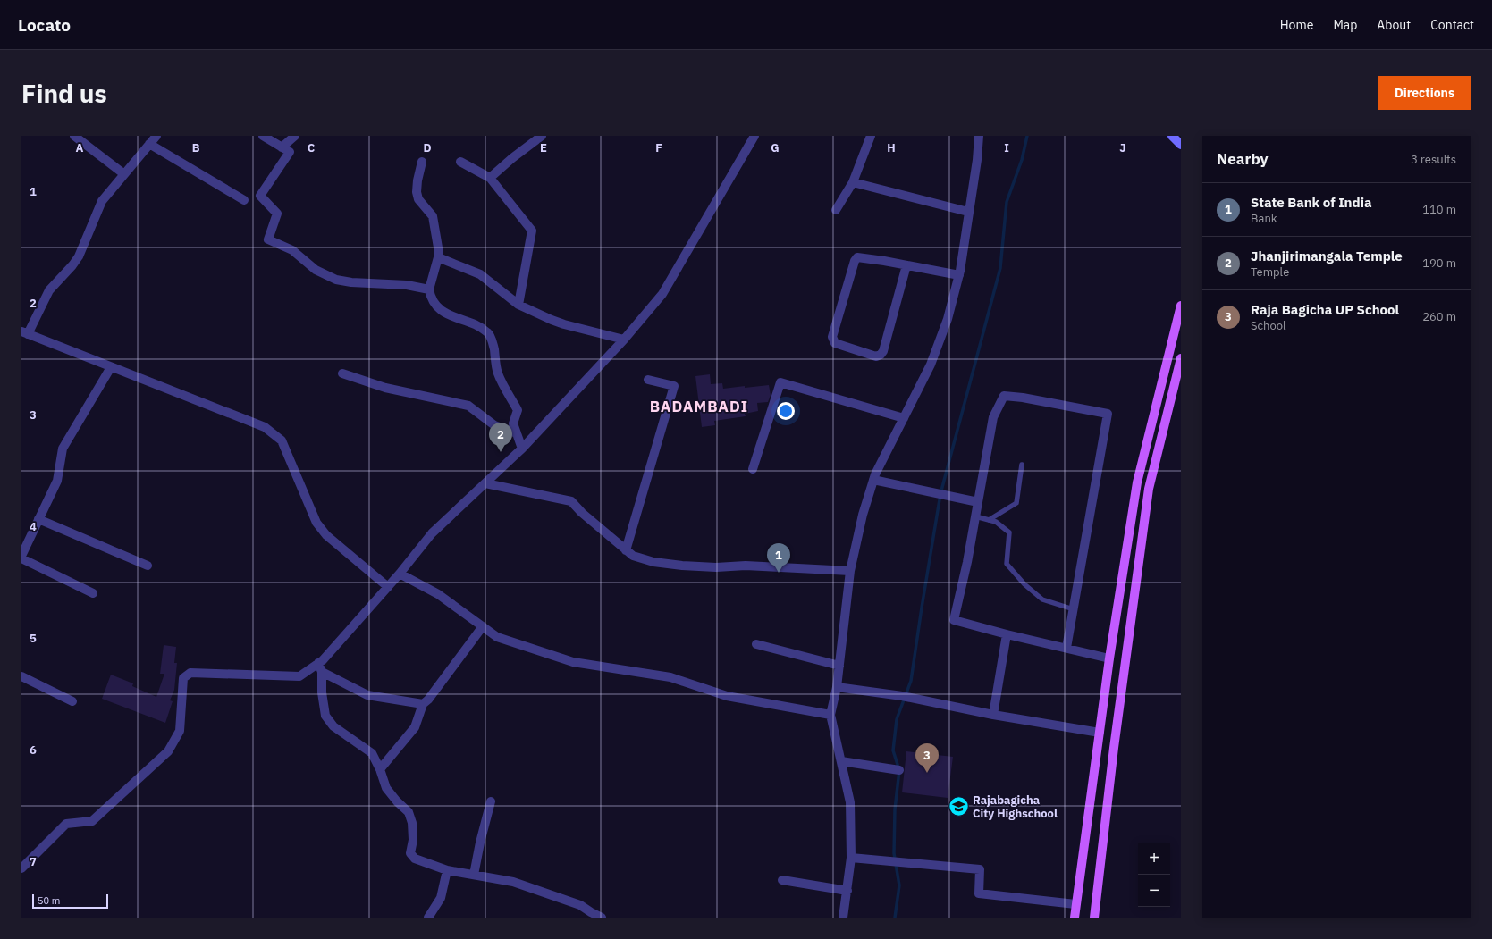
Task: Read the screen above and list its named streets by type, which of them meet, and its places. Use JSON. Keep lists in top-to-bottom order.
{
  "districts": ["BADAMBADI"],
  "places": {
    "school or university": ["Rajabagicha City Highschool"]
  },
  "scale_bar": "50 m",
  "page": {
    "header": "Locato",
    "nav": [
      "Home",
      "Map",
      "About",
      "Contact"
    ],
    "buttons": "Directions",
    "title": "Find us",
    "heading": ["Nearby", "3 results"],
    "list": [
      {
        "mark": "1",
        "name": "State Bank of India",
        "note": "Bank",
        "value": "110 m"
      },
      {
        "mark": "2",
        "name": "Jhanjirimangala Temple",
        "note": "Temple",
        "value": "190 m"
      },
      {
        "mark": "3",
        "name": "Raja Bagicha UP School",
        "note": "School",
        "value": "260 m"
      }
    ],
    "pins": ["2", "1", "3"],
    "map_buttons": ["+", "−"],
    "scale": "50 m"
  },
  "grid": {
    "columns": [
      "A",
      "B",
      "C",
      "D",
      "E",
      "F",
      "G",
      "H",
      "I",
      "J"
    ],
    "rows": [
      "1",
      "2",
      "3",
      "4",
      "5",
      "6",
      "7"
    ]
  }
}
